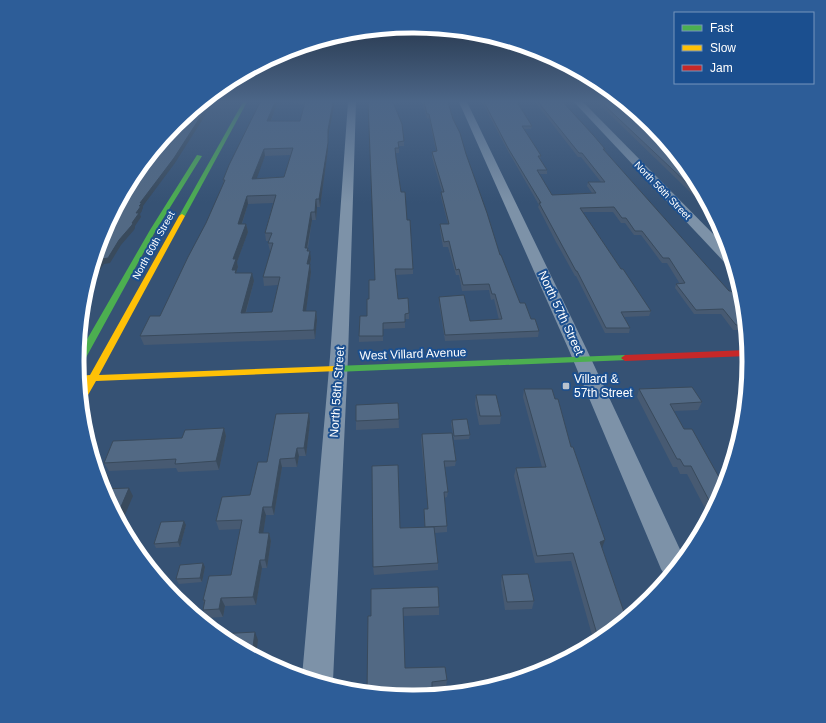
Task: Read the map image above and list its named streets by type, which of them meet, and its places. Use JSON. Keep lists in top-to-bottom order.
{
  "streets": {
    "main road": ["North 60th Street", "West Villard Avenue"],
    "street": ["North 56th Street", "North 57th Street", "North 58th Street"]
  },
  "crossings": [
    ["North 60th Street", "West Villard Avenue"],
    ["North 57th Street", "West Villard Avenue"],
    ["West Villard Avenue", "North 58th Street"]
  ],
  "places": {
    "transit": ["Villard & 57th Street"]
  },
  "legend": ["Fast", "Slow", "Jam"]
}
